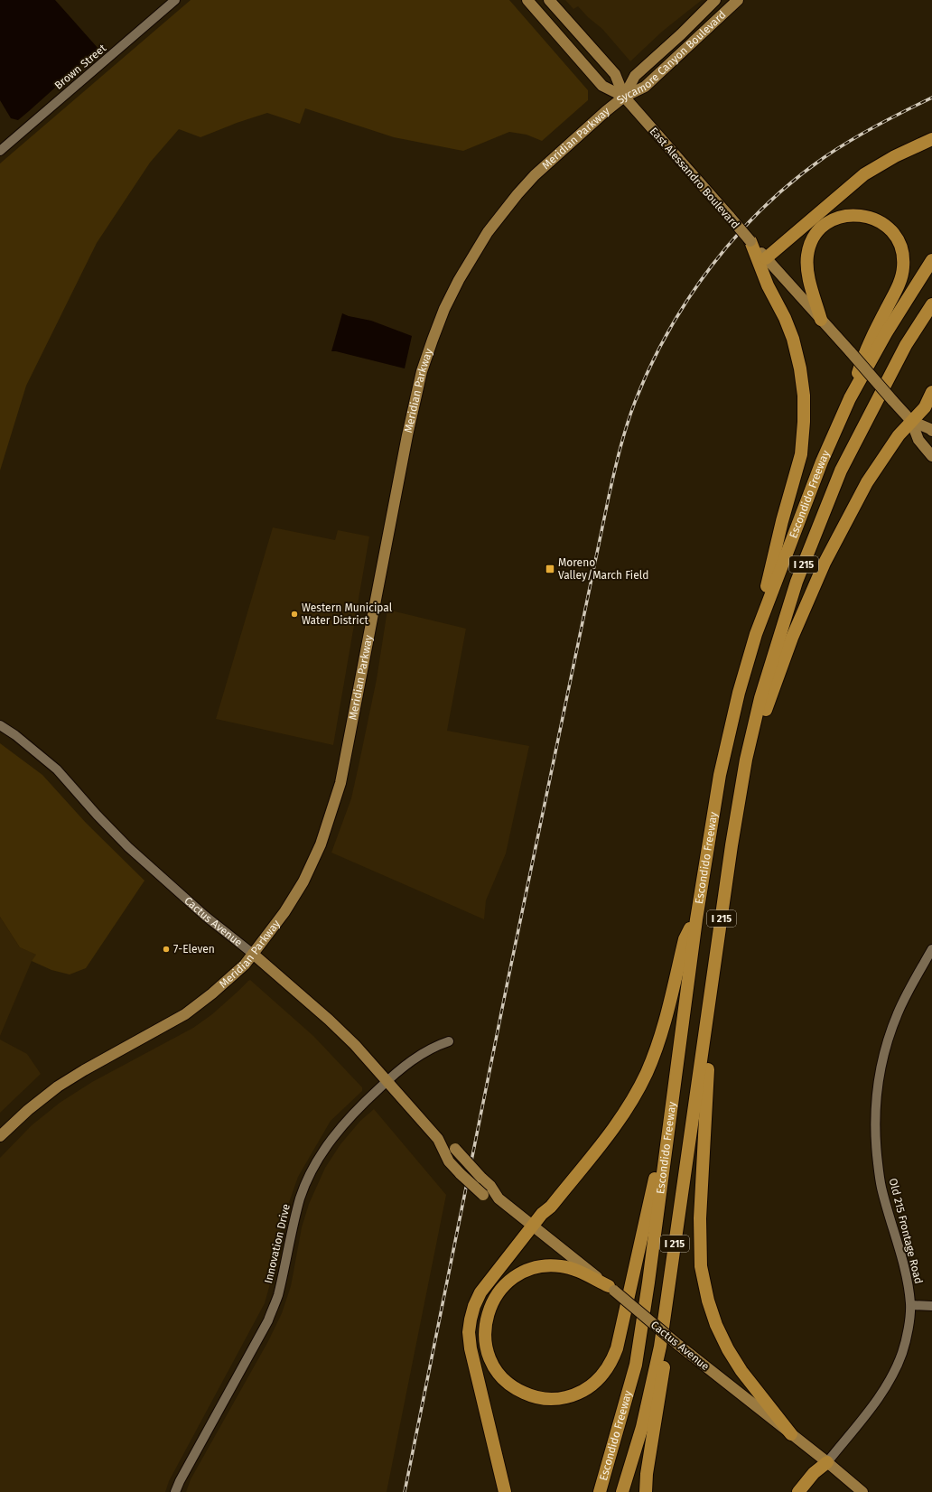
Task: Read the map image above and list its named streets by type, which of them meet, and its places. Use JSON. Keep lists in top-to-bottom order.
{
  "streets": {
    "highway": ["Escondido Freeway", "I 215"],
    "main road": [
      "Sycamore Canyon Boulevard",
      "Meridian Parkway",
      "East Alessandro Boulevard",
      "Cactus Avenue"
    ],
    "street": ["Brown Street", "Old 215 Frontage Road", "Innovation Drive"]
  },
  "crossings": [
    ["Sycamore Canyon Boulevard", "Meridian Parkway"],
    ["Sycamore Canyon Boulevard", "East Alessandro Boulevard"],
    ["Meridian Parkway", "East Alessandro Boulevard"],
    ["Meridian Parkway", "Cactus Avenue"],
    ["Cactus Avenue", "Old 215 Frontage Road"],
    ["Cactus Avenue", "Innovation Drive"]
  ],
  "places": {
    "transit": ["Moreno Valley/March Field"],
    "other": ["Western Municipal Water District", "7-Eleven"]
  }
}
